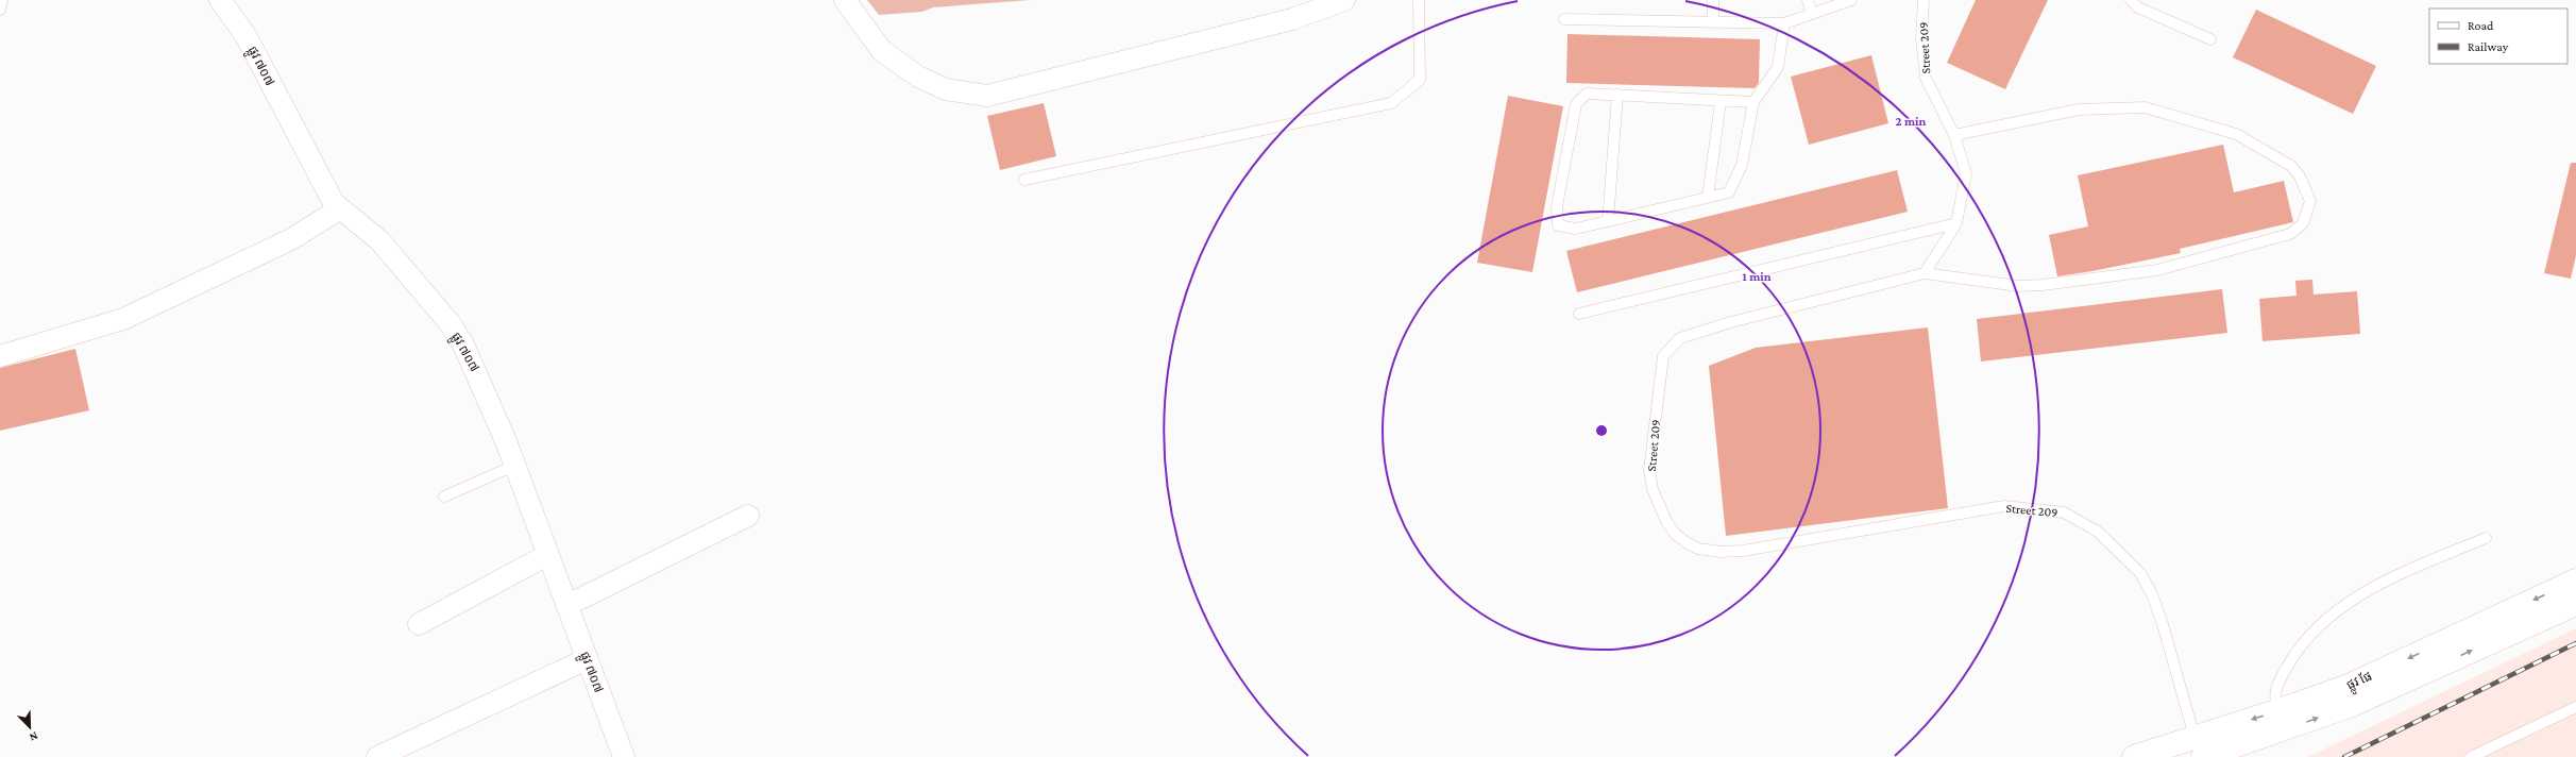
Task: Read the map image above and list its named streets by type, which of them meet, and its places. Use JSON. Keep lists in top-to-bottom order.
{
  "streets": {
    "street": ["ផ្លូវ ៧០៧", "ផ្លូវ ផែ"],
    "lane": ["Street 209"]
  },
  "crossings": [
    ["Street 209", "ផ្លូវ ផែ"]
  ],
  "legend": ["Road", "Railway"],
  "north": "bottom right",
  "rings": ["2 min", "1 min"]
}
